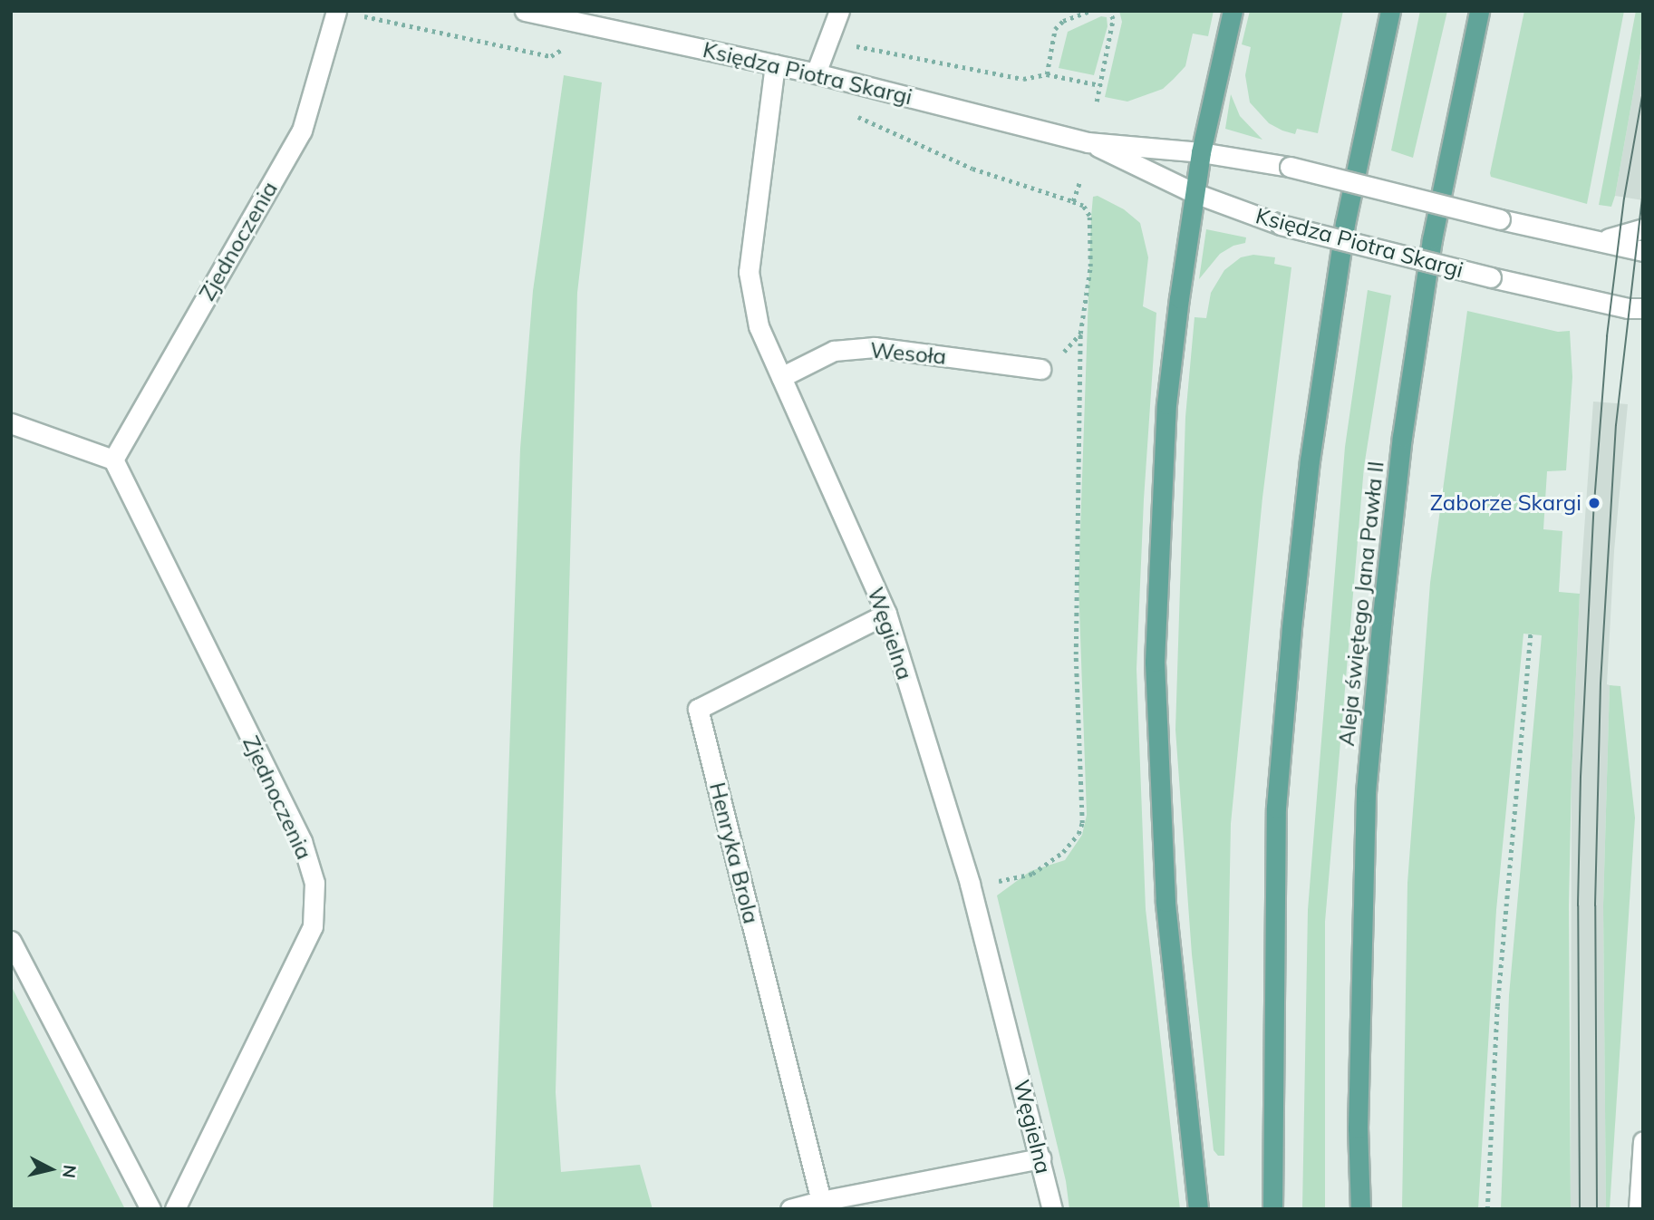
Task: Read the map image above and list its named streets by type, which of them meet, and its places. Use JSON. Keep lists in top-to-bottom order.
{
  "streets": {
    "main road": ["Aleja świętego Jana Pawła II"],
    "street": [
      "Księdza Piotra Skargi",
      "Zjednoczenia",
      "Wesoła",
      "Węgielna",
      "Henryka Brola"
    ]
  },
  "crossings": [
    ["Księdza Piotra Skargi", "Węgielna"],
    ["Wesoła", "Węgielna"],
    ["Węgielna", "Henryka Brola"]
  ],
  "places": ["Zaborze Skargi"],
  "north": "right"
}
